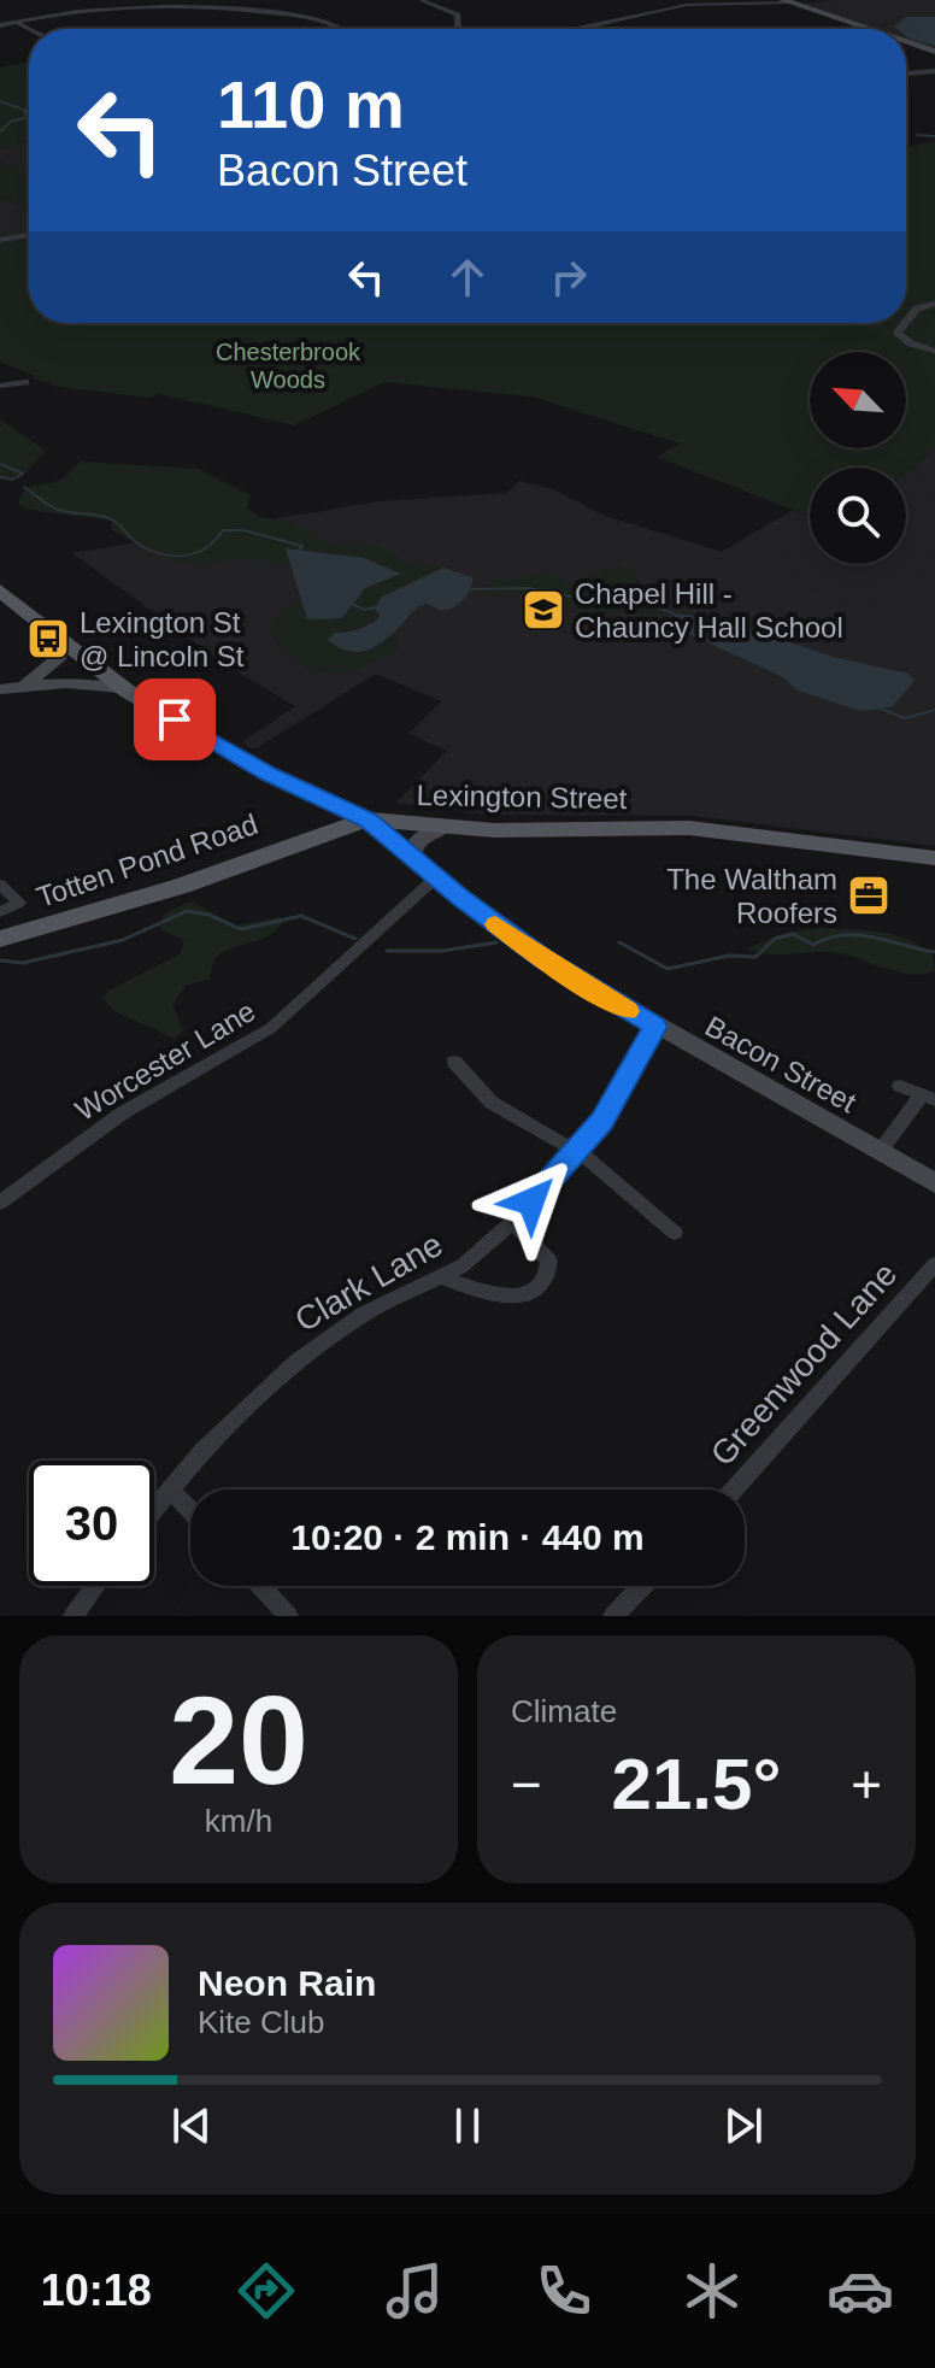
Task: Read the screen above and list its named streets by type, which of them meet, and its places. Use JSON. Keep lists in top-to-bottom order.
{
  "streets": {
    "main road": ["Lexington Street", "Totten Pond Road", "Bacon Street"],
    "street": ["Worcester Lane", "Clark Lane", "Greenwood Lane"]
  },
  "crossings": [
    ["Lexington Street", "Totten Pond Road"],
    ["Lexington Street", "Bacon Street"],
    ["Totten Pond Road", "Bacon Street"],
    ["Worcester Lane", "Bacon Street"],
    ["Bacon Street", "Clark Lane"]
  ],
  "parks": ["Chesterbrook Woods"],
  "places": {
    "school or university": ["Chapel Hill - Chauncy Hall School"],
    "bus stop": ["Lexington St @ Lincoln St"],
    "office": ["The Waltham Roofers"]
  },
  "north": "top left",
  "page": {
    "turn": ["110 m", "Bacon Street"],
    "limit": "30",
    "trip": "10:20 · 2 min · 440 m",
    "tile": [
      ["20", "km/h"],
      "Climate"
    ],
    "heat": ["−", "21.5°", "+"],
    "song": ["Neon Rain", "Kite Club"],
    "tabs": "10:18"
  }
}
